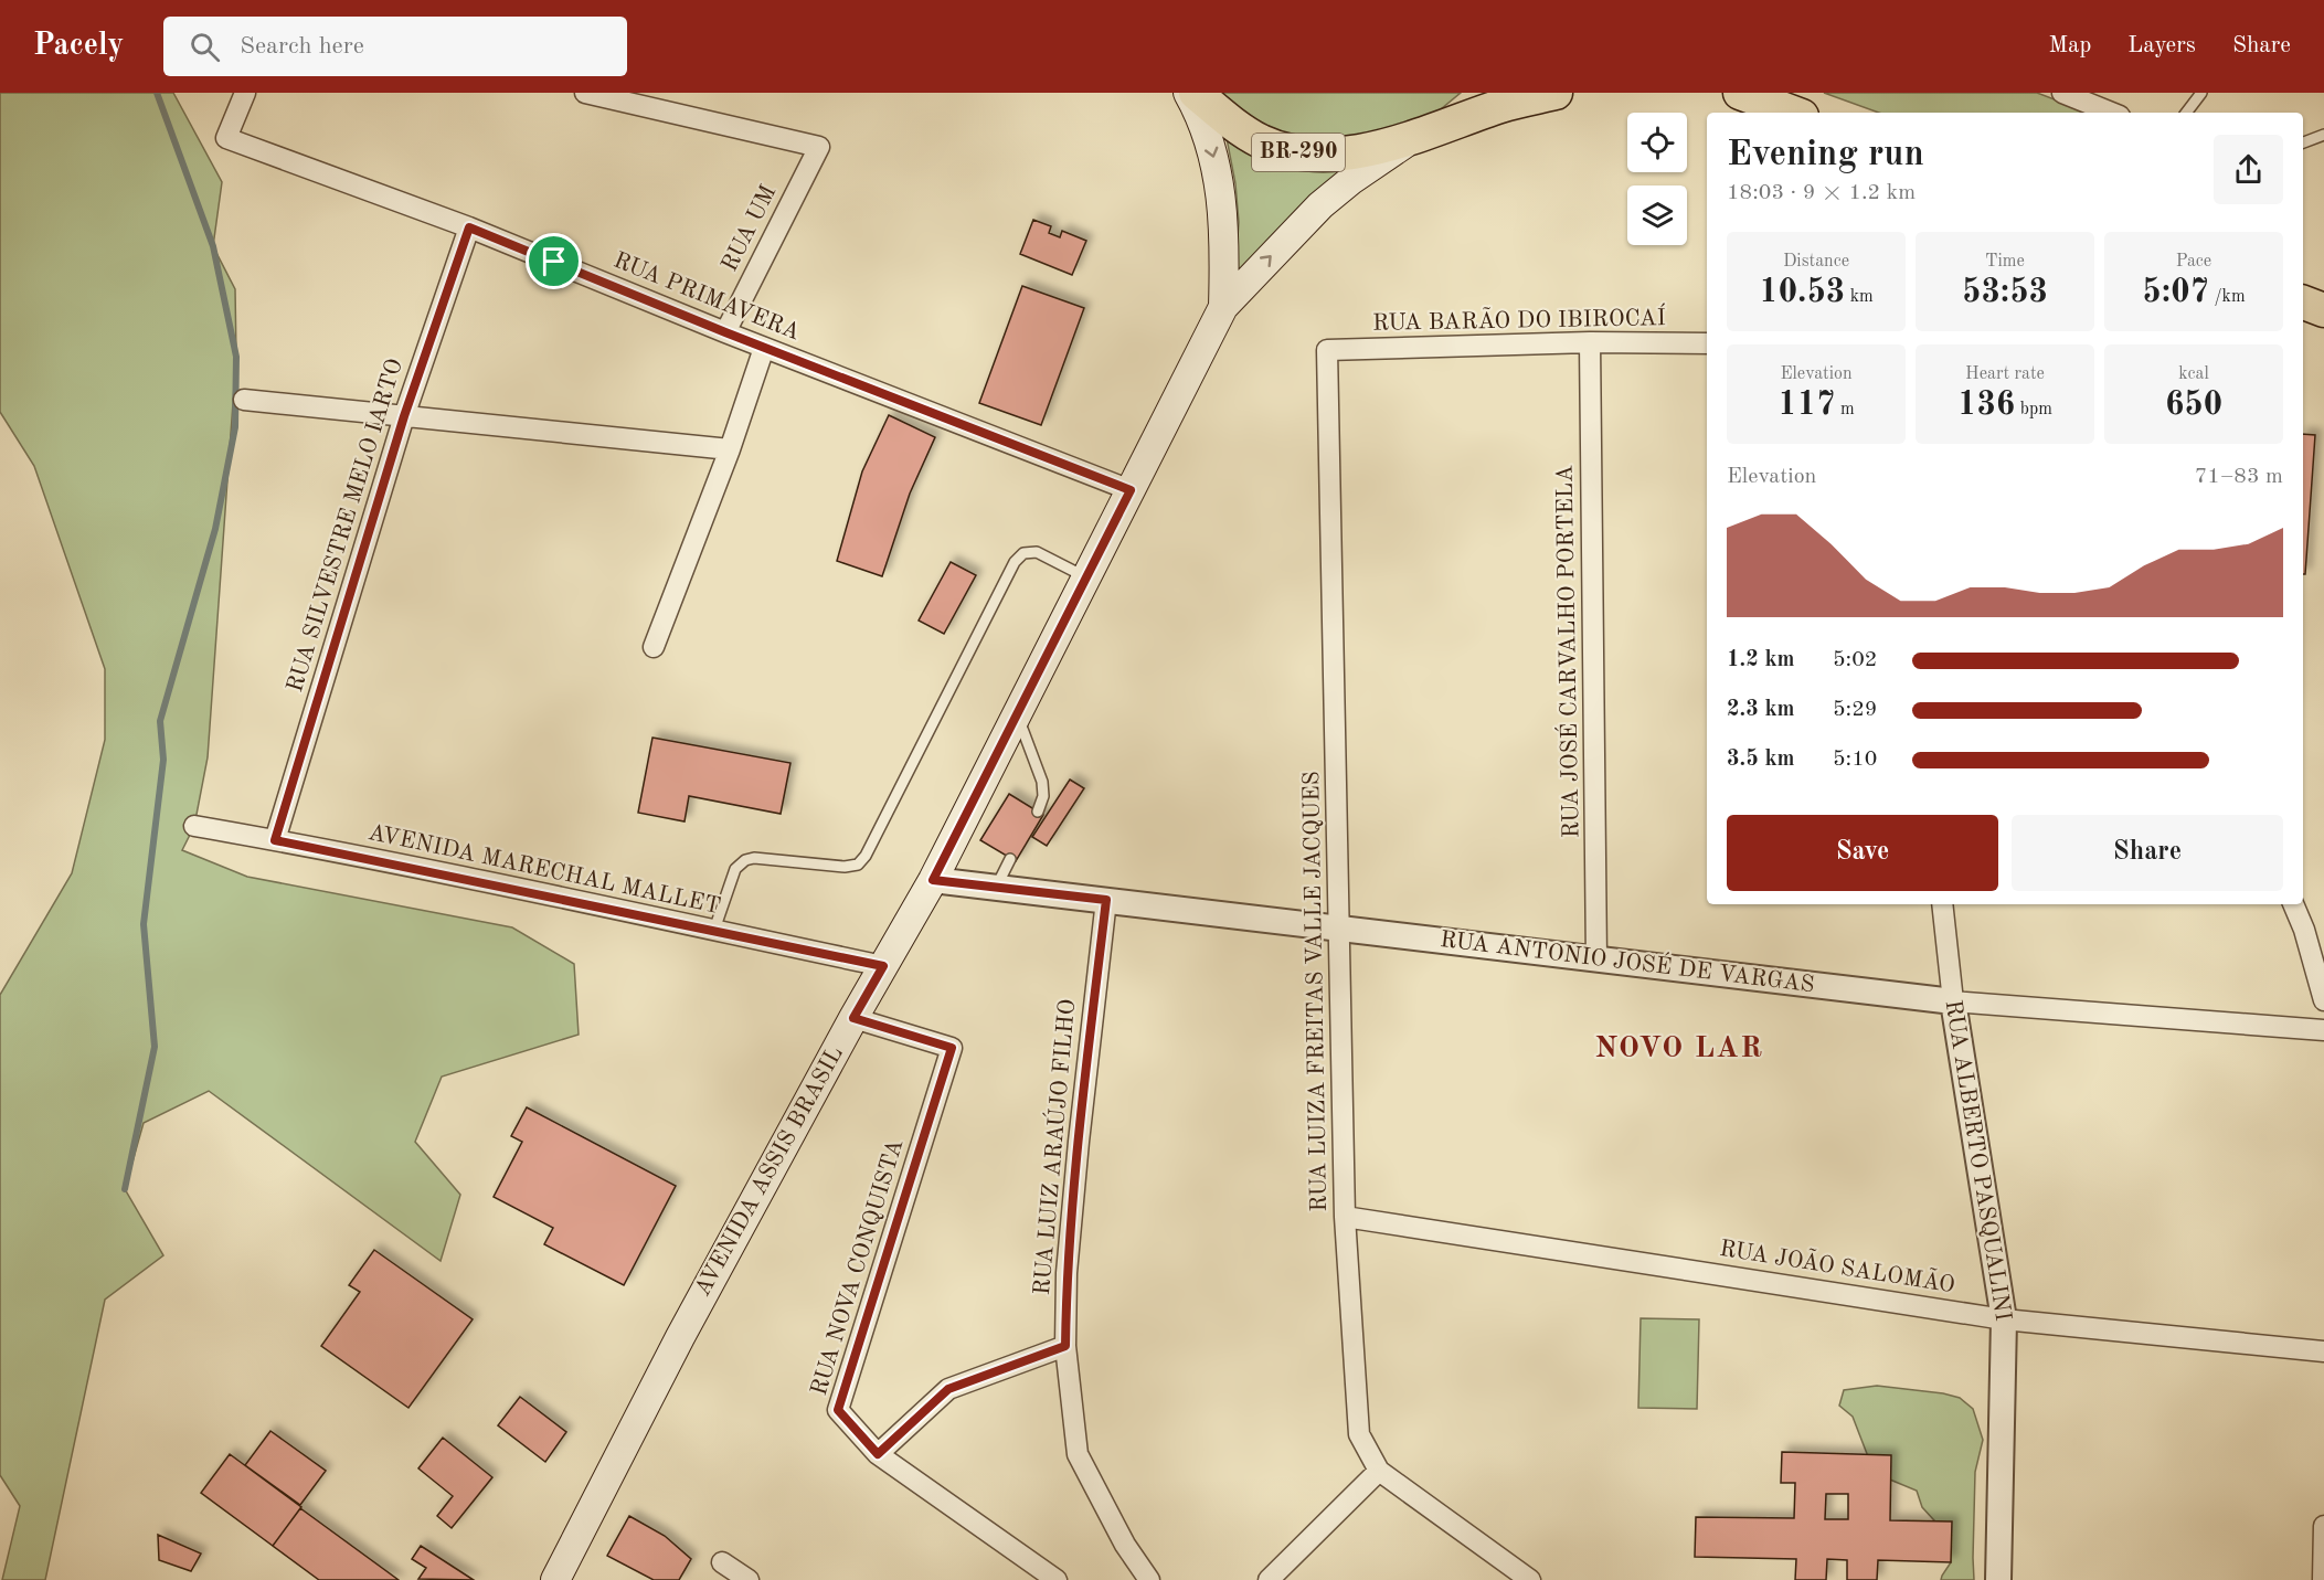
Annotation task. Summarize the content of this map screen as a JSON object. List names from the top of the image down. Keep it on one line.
{"streets":{"highway":["BR-290"],"main road":["AVENIDA ASSIS BRASIL"],"street":["RUA UM","RUA PRIMAVERA","RUA BARÃO DO IBIROCAÍ","RUA SILVESTRE MELO IARTO","RUA JOSÉ CARVALHO PORTELA","AVENIDA MARECHAL MALLET","RUA ANTONIO JOSÉ DE VARGAS","RUA LUIZA FREITAS VALLE JACQUES","RUA LUIZ ARAÚJO FILHO","RUA ALBERTO PASQUALINI","RUA NOVA CONQUISTA","RUA JOÃO SALOMÃO"]},"crossings":[["BR-290","AVENIDA ASSIS BRASIL"],["RUA UM","RUA PRIMAVERA"],["RUA PRIMAVERA","RUA SILVESTRE MELO IARTO"],["RUA PRIMAVERA","AVENIDA ASSIS BRASIL"],["RUA BARÃO DO IBIROCAÍ","RUA JOSÉ CARVALHO PORTELA"],["RUA BARÃO DO IBIROCAÍ","RUA LUIZA FREITAS VALLE JACQUES"],["RUA SILVESTRE MELO IARTO","AVENIDA MARECHAL MALLET"],["RUA JOSÉ CARVALHO PORTELA","RUA ANTONIO JOSÉ DE VARGAS"],["AVENIDA MARECHAL MALLET","AVENIDA ASSIS BRASIL"],["RUA ANTONIO JOSÉ DE VARGAS","RUA LUIZA FREITAS VALLE JACQUES"],["RUA ANTONIO JOSÉ DE VARGAS","RUA LUIZ ARAÚJO FILHO"],["RUA ANTONIO JOSÉ DE VARGAS","RUA ALBERTO PASQUALINI"],["RUA ANTONIO JOSÉ DE VARGAS","AVENIDA ASSIS BRASIL"],["RUA LUIZA FREITAS VALLE JACQUES","RUA JOÃO SALOMÃO"],["RUA ALBERTO PASQUALINI","RUA JOÃO SALOMÃO"],["AVENIDA ASSIS BRASIL","RUA NOVA CONQUISTA"]],"districts":["NOVO LAR"],"page":{"header":"Pacely","search":"Search here","nav":["Map","Layers","Share"],"heading":["Evening run","18:03 · 9 × 1.2 km"],"stats":[["Distance","10.53 km"],["Time","53:53"],["Pace","5:07 /km"],["Elevation","117 m"],["Heart rate","136 bpm"],["kcal","650"]],"chart":["Elevation","71–83 m"],"list":[{"name":"1.2 km","note":"5:02"},{"name":"2.3 km","note":"5:29"},{"name":"3.5 km","note":"5:10"}],"buttons":["Save","Share"]}}
